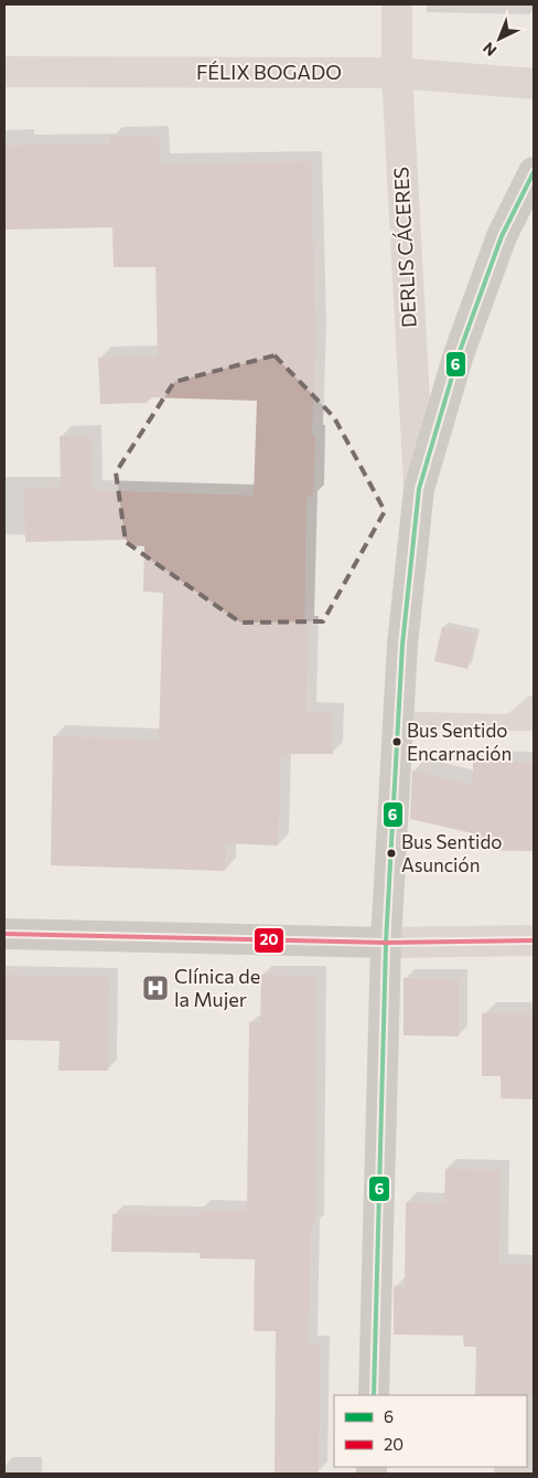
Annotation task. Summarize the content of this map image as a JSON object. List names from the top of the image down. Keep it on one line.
{"streets":{"street":["FÉLIX BOGADO","DERLIS CÁCERES"]},"crossings":[["FÉLIX BOGADO","DERLIS CÁCERES"]],"places":{"other":["Bus Sentido Encarnación","Bus Sentido Asunción"],"hospital":["Clínica de la Mujer"]},"lines":["transit line 6","transit line 20"],"legend":["6","20"],"north":"bottom left"}
